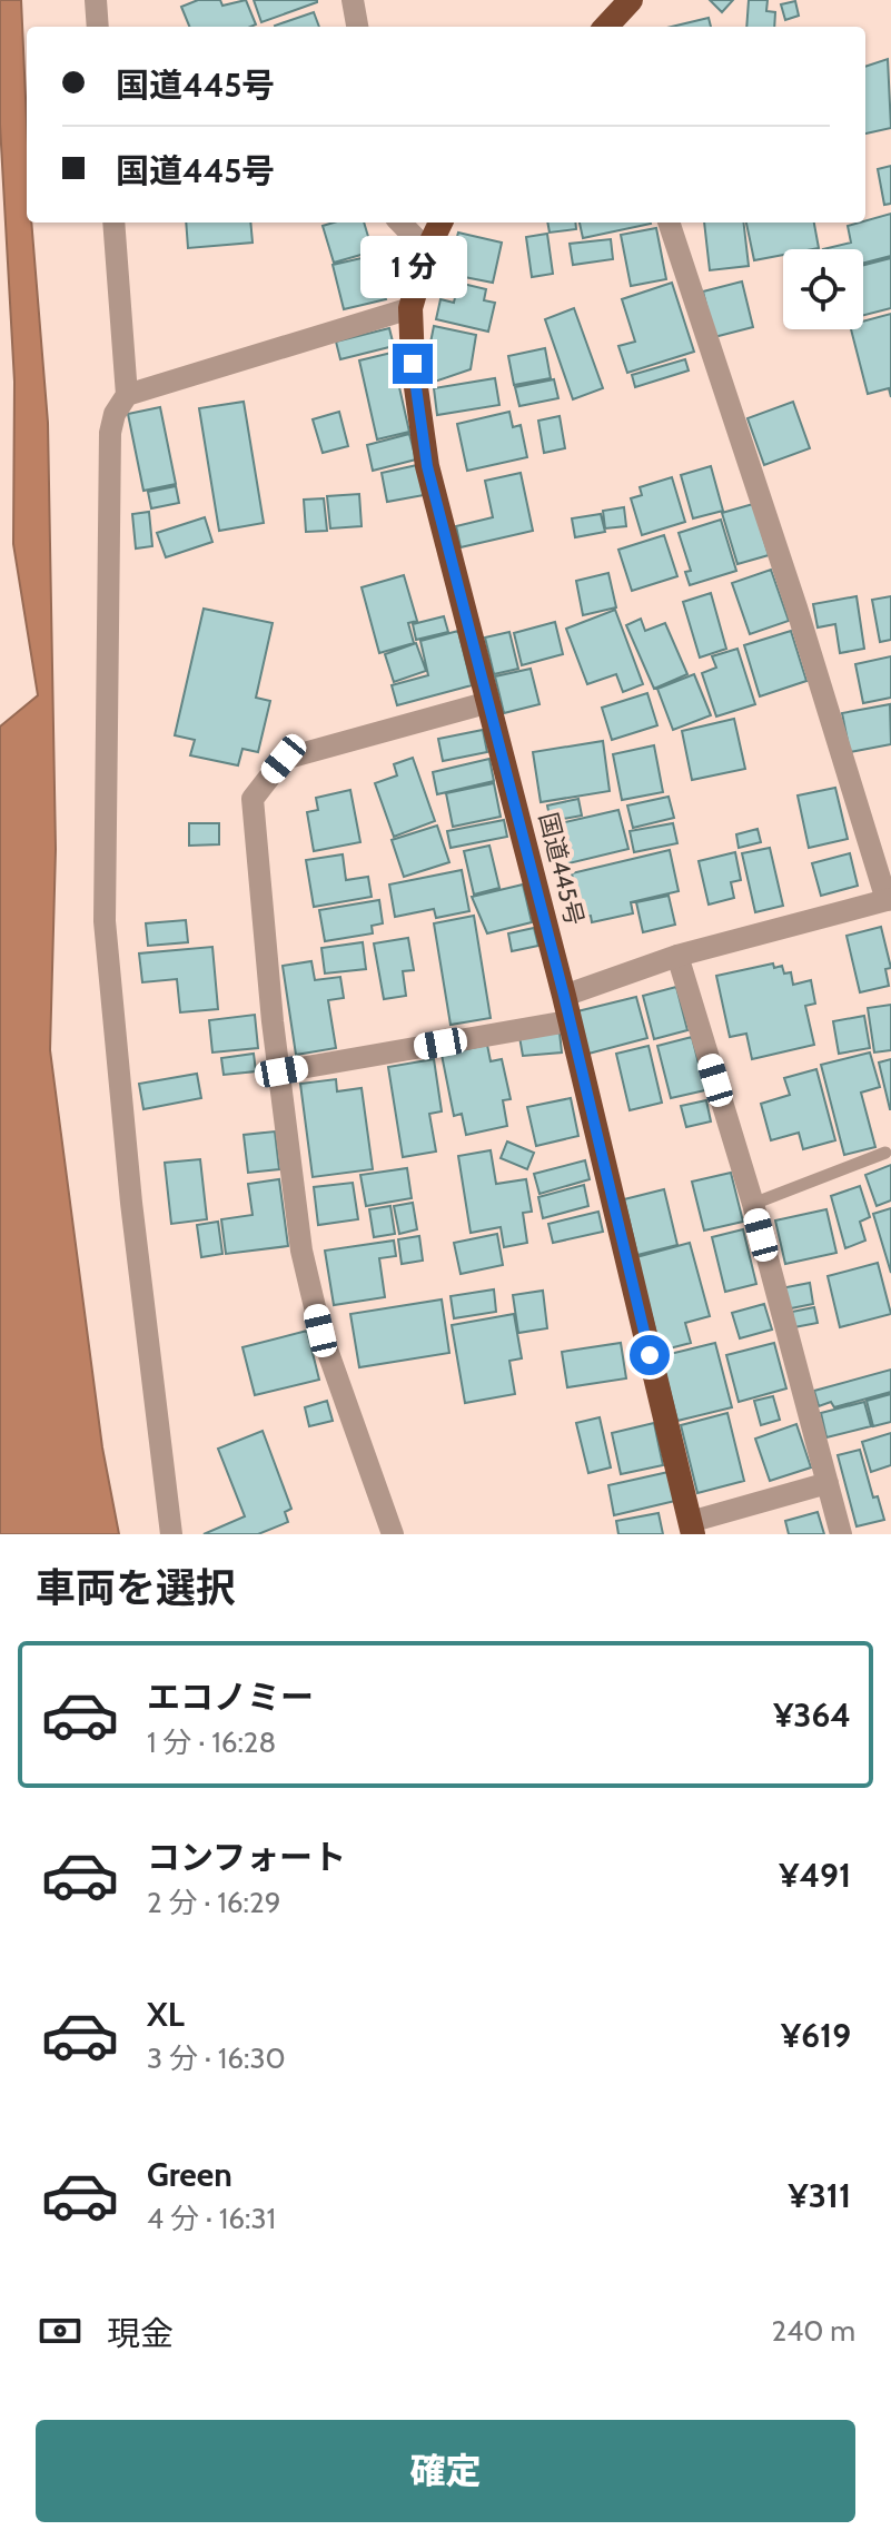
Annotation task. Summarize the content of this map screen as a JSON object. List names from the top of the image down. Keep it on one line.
{"streets":{"highway":["国道445号"]},"page":{"banner":["国道445号","国道445号"],"bubble":"1 分","heading":"車両を選択","list":[{"name":"エコノミー","note":"1 分 · 16:28","value":"¥364"},{"name":"コンフォート","note":"2 分 · 16:29","value":"¥491"},{"name":"XL","note":"3 分 · 16:30","value":"¥619"},{"name":"Green","note":"4 分 · 16:31","value":"¥311"}],"pay":["現金","240 m"],"buttons":"確定"}}
